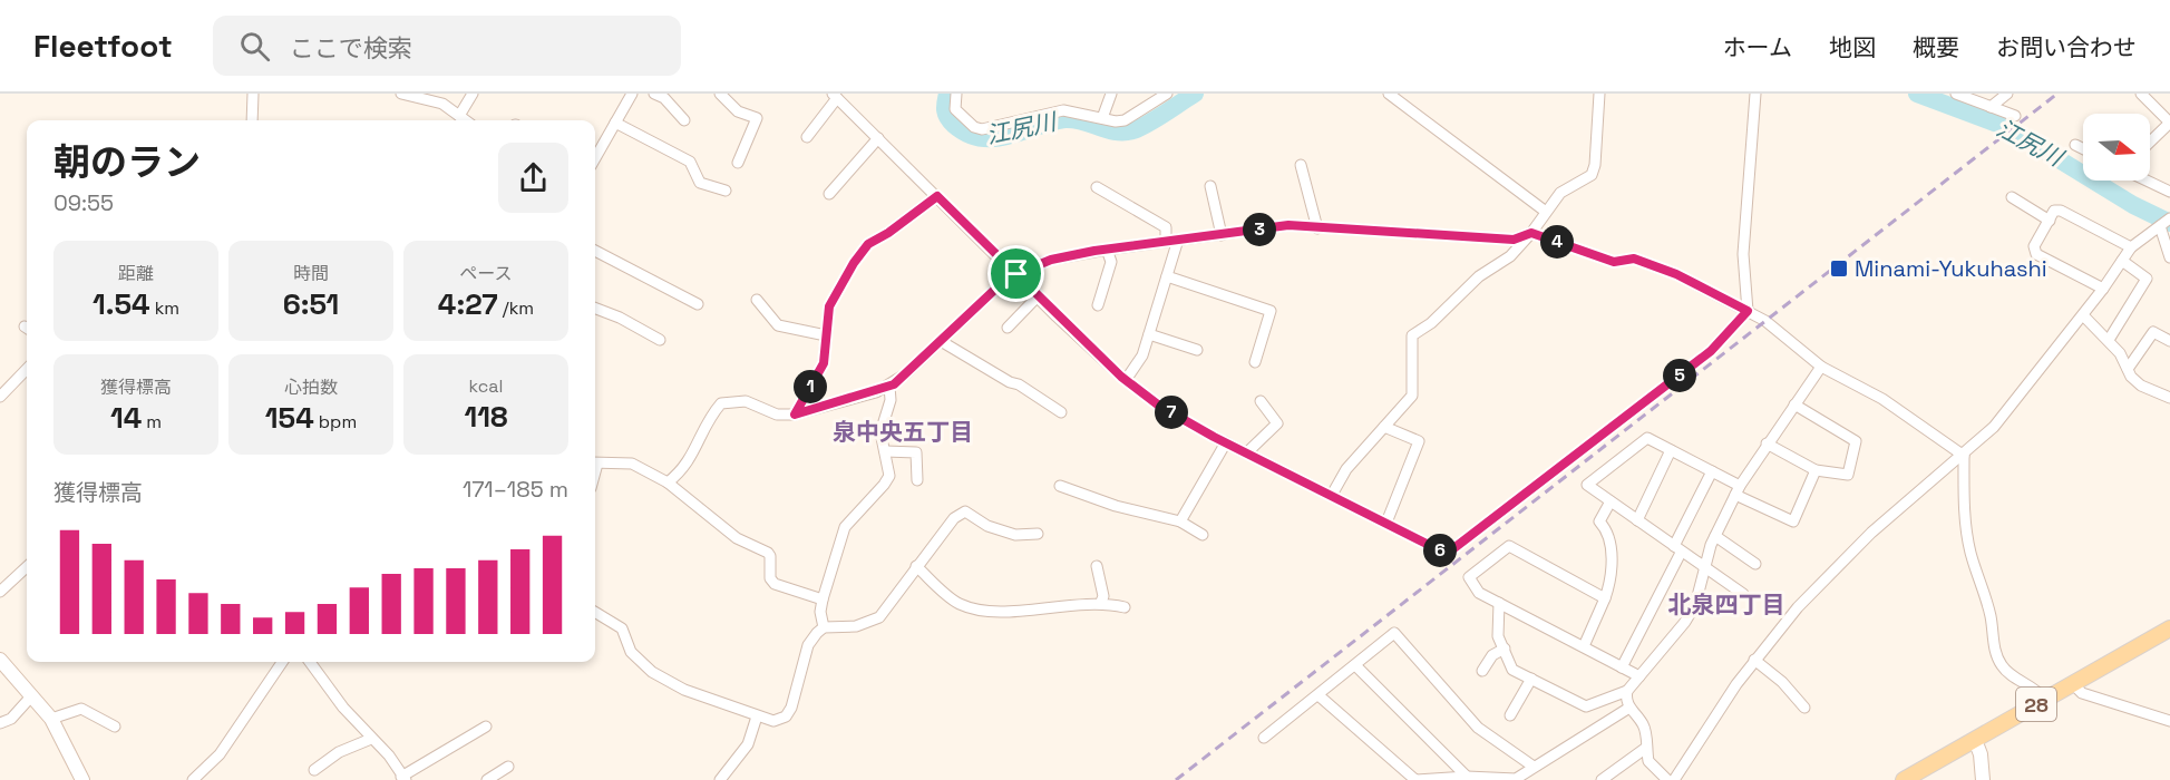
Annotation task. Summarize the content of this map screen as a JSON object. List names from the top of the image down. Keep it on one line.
{"streets":{"main road":["28"]},"districts":["泉中央五丁目","北泉四丁目"],"water":["江尻川"],"places":{"transit":["Minami-Yukuhashi"]},"north":"right","page":{"header":"Fleetfoot","search":"ここで検索","nav":["ホーム","地図","概要","お問い合わせ"],"heading":["朝のラン","09:55"],"pins":["3","4","5","1","7","6"],"stats":[["距離","1.54 km"],["時間","6:51"],["ペース","4:27 /km"],["獲得標高","14 m"],["心拍数","154 bpm"],["kcal","118"]],"chart":["獲得標高","171–185 m"]}}
